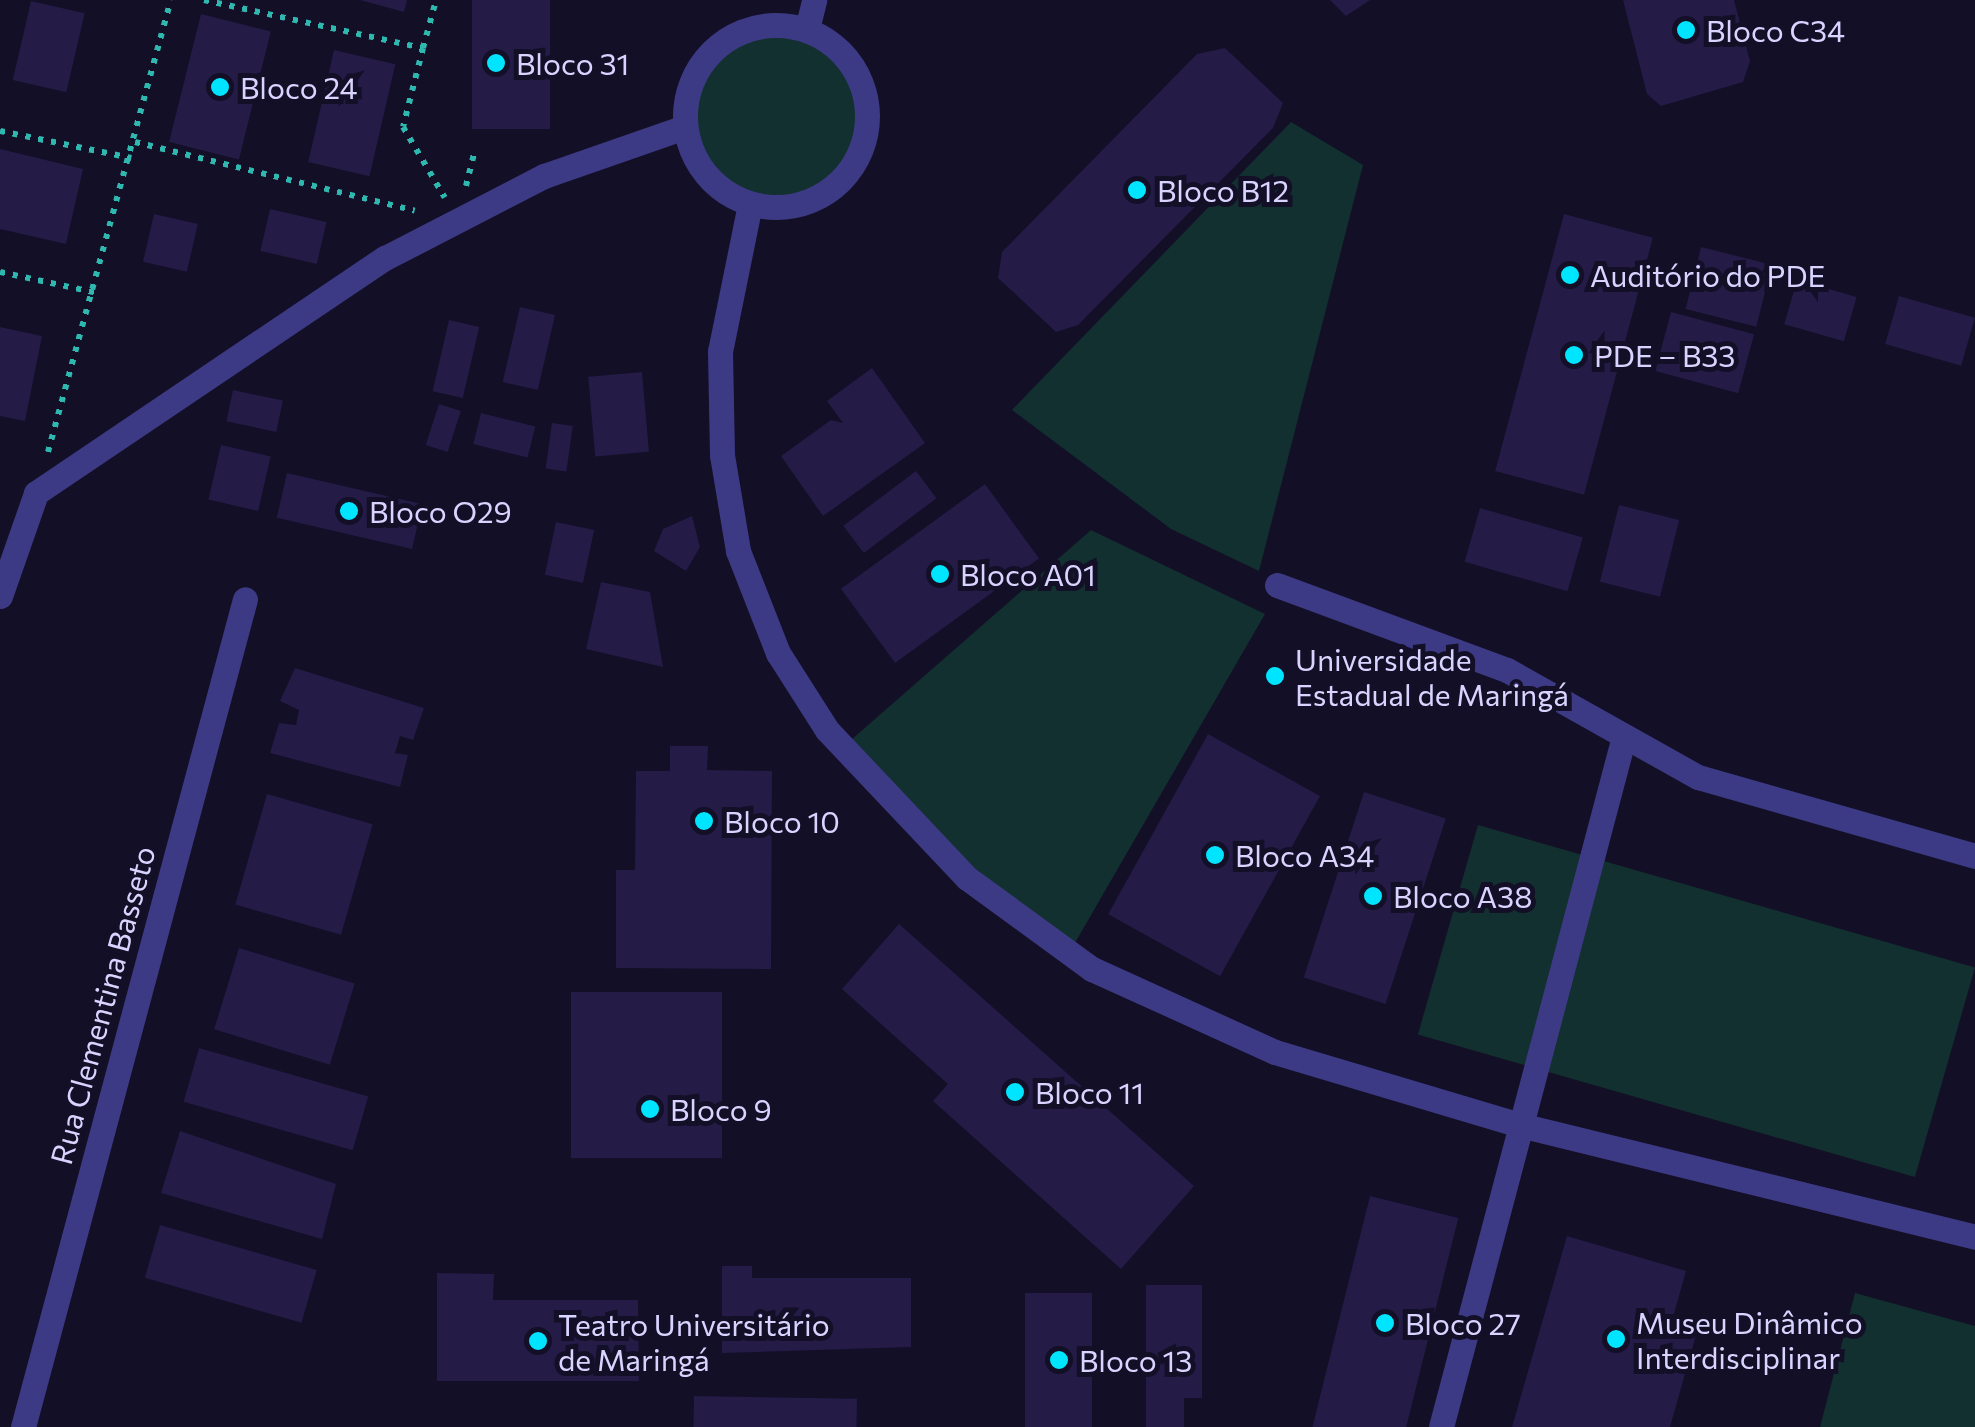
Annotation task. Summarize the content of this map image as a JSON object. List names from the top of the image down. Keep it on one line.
{"streets":{"street":["Rua Clementina Basseto"]},"places":["Bloco C34","Bloco 31","Bloco 24","Bloco B12","Auditório do PDE","PDE – B33","Bloco O29","Bloco A01","Universidade Estadual de Maringá","Bloco 10","Bloco A34","Bloco A38","Bloco 11","Bloco 9","Bloco 27","Museu Dinâmico Interdisciplinar","Teatro Universitário de Maringá","Bloco 13"]}
